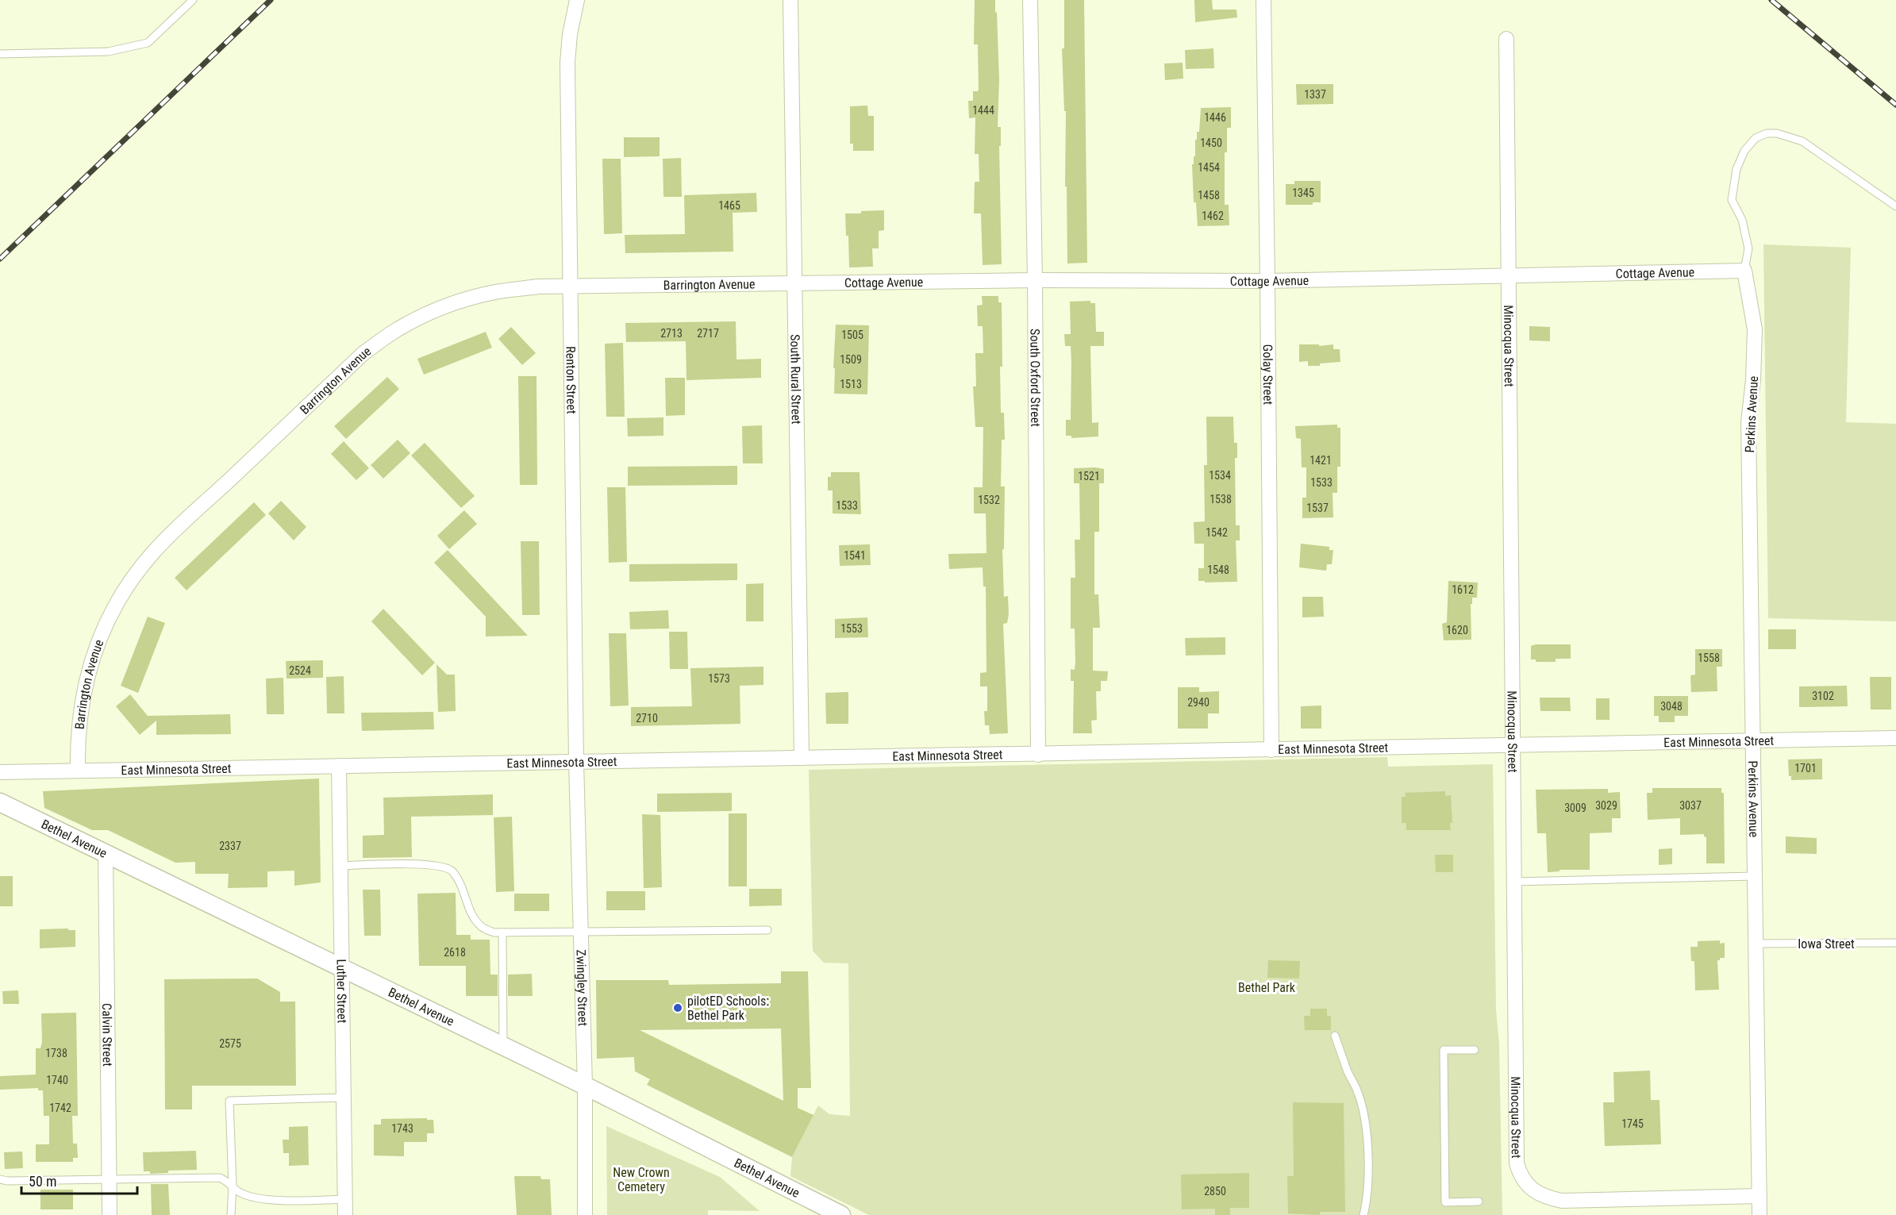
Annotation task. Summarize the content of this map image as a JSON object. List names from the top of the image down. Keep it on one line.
{"streets":{"street":["Cottage Avenue","Barrington Avenue","Minocqua Street","Golay Street","South Oxford Street","South Rural Street","Renton Street","Perkins Avenue","East Minnesota Street","Bethel Avenue","Zwingley Street","Luther Street","Calvin Street"],"lane":["Iowa Street"]},"crossings":[["Cottage Avenue","Barrington Avenue"],["Cottage Avenue","Minocqua Street"],["Cottage Avenue","Golay Street"],["Cottage Avenue","South Oxford Street"],["Cottage Avenue","South Rural Street"],["Cottage Avenue","Perkins Avenue"],["Barrington Avenue","South Rural Street"],["Barrington Avenue","Renton Street"],["Barrington Avenue","East Minnesota Street"],["Minocqua Street","Perkins Avenue"],["Minocqua Street","East Minnesota Street"],["Golay Street","East Minnesota Street"],["South Oxford Street","East Minnesota Street"],["South Rural Street","East Minnesota Street"],["Renton Street","East Minnesota Street"],["Renton Street","Zwingley Street"],["Perkins Avenue","East Minnesota Street"],["Perkins Avenue","Iowa Street"],["East Minnesota Street","Zwingley Street"],["East Minnesota Street","Luther Street"],["Bethel Avenue","Zwingley Street"],["Bethel Avenue","Luther Street"],["Bethel Avenue","Calvin Street"]],"parks":["Bethel Park","New Crown Cemetery"],"places":["pilotED Schools: Bethel Park"],"house_numbers":["1337","1444","1446","1450","1454","1345","1458","1465","1462","2713","2717","1505","1509","1513","1421","1534","1521","1533","1538","1532","1533","1537","1542","1541","1548","1612","1553","1620","1558","2524","1573","3102","2940","3048","2710","1701","3029","3037","3009","2337","2618","2575","1738","1740","1742","1745","1743","2850"],"scale_bar":"50 m"}
